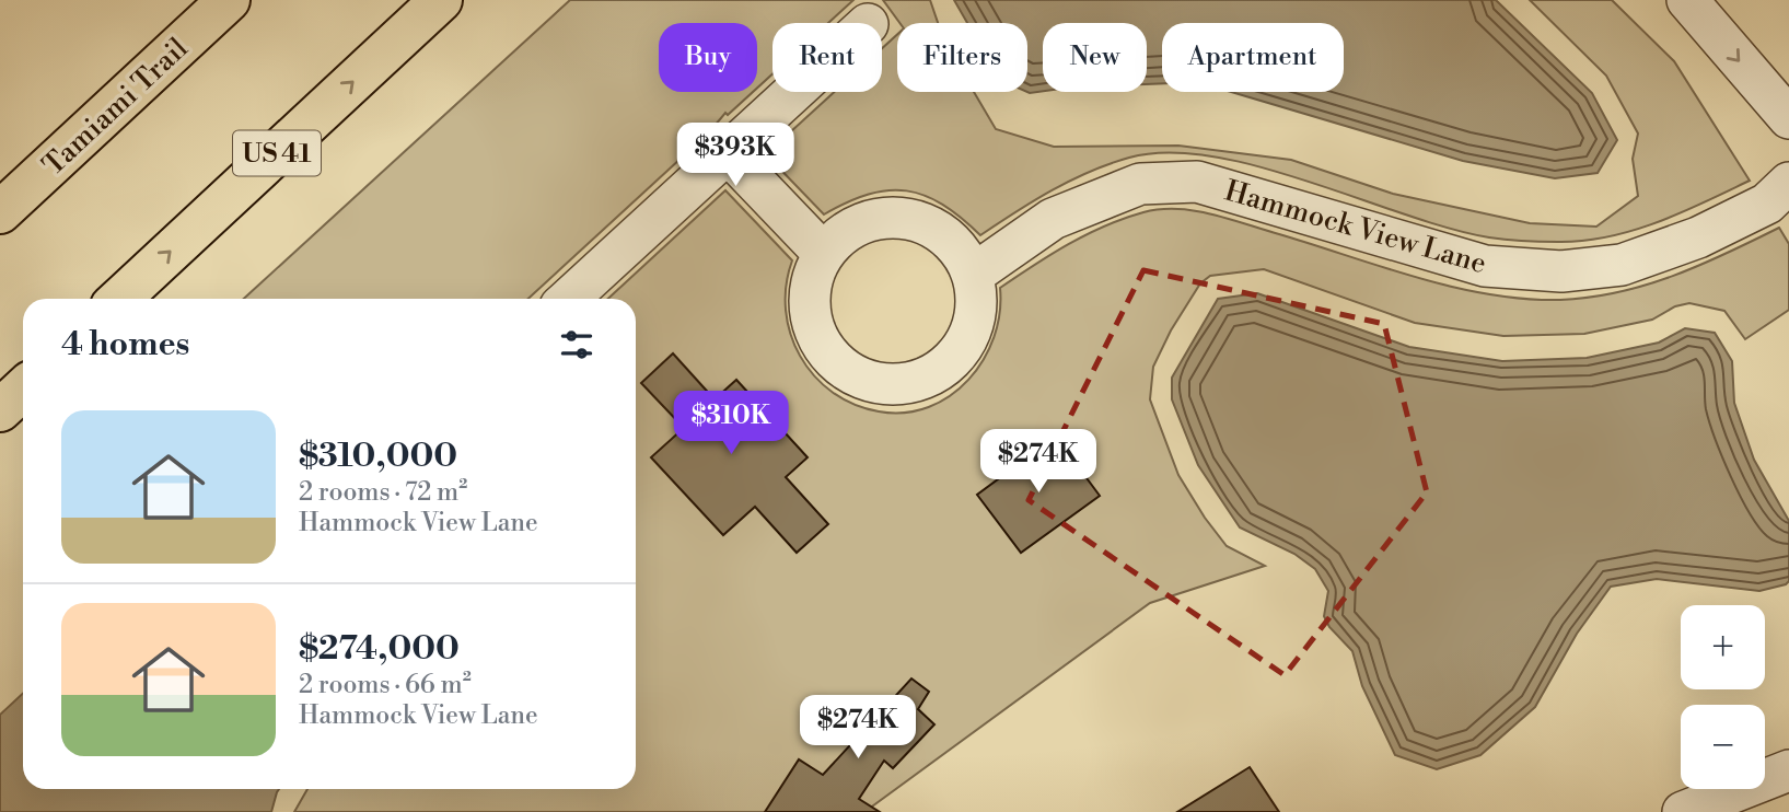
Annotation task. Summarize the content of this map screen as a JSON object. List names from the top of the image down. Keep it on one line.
{"streets":{"main road":["Tamiami Trail","US 41"],"street":["Hammock View Lane"]},"page":{"chip":["Buy","Rent","Filters","New","Apartment"],"price":["$393K","$310K","$274K","$274K"],"heading":"4 homes","list":[{"name":"$310,000","note":"2 rooms · 72 m² · Hammock View Lane"},{"name":"$274,000","note":"2 rooms · 66 m² · Hammock View Lane"}],"map_buttons":["+","−"]}}
